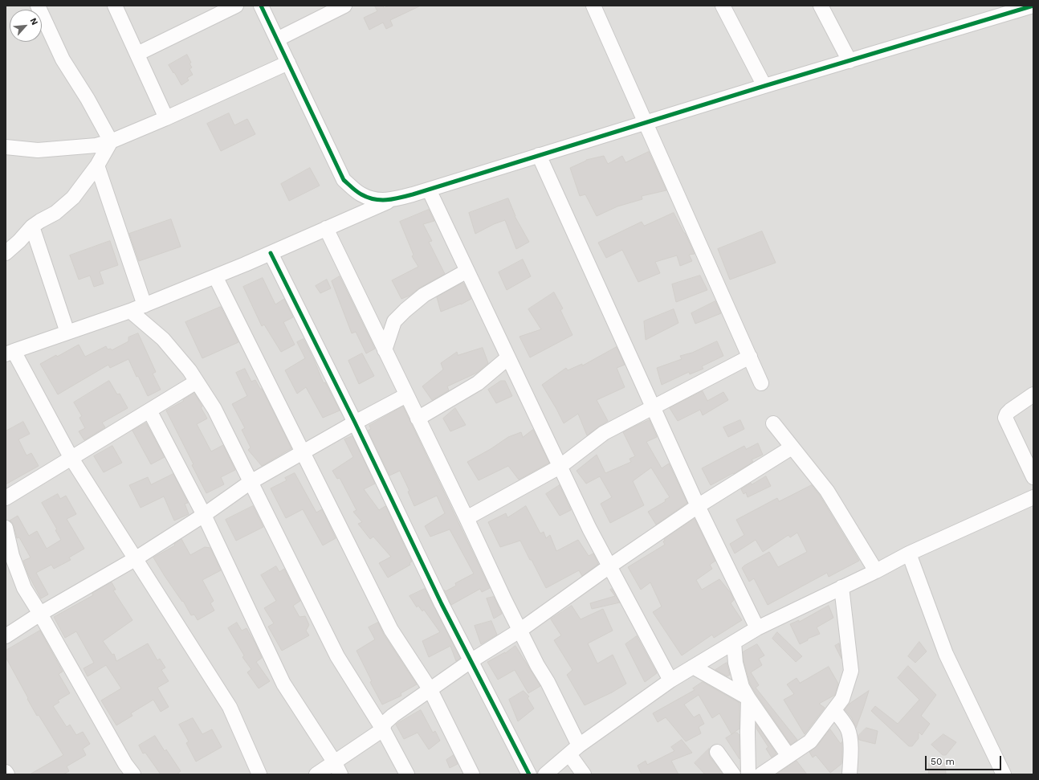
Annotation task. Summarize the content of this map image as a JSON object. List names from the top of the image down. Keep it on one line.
{"scale_bar":"50 m","north":"top right"}
